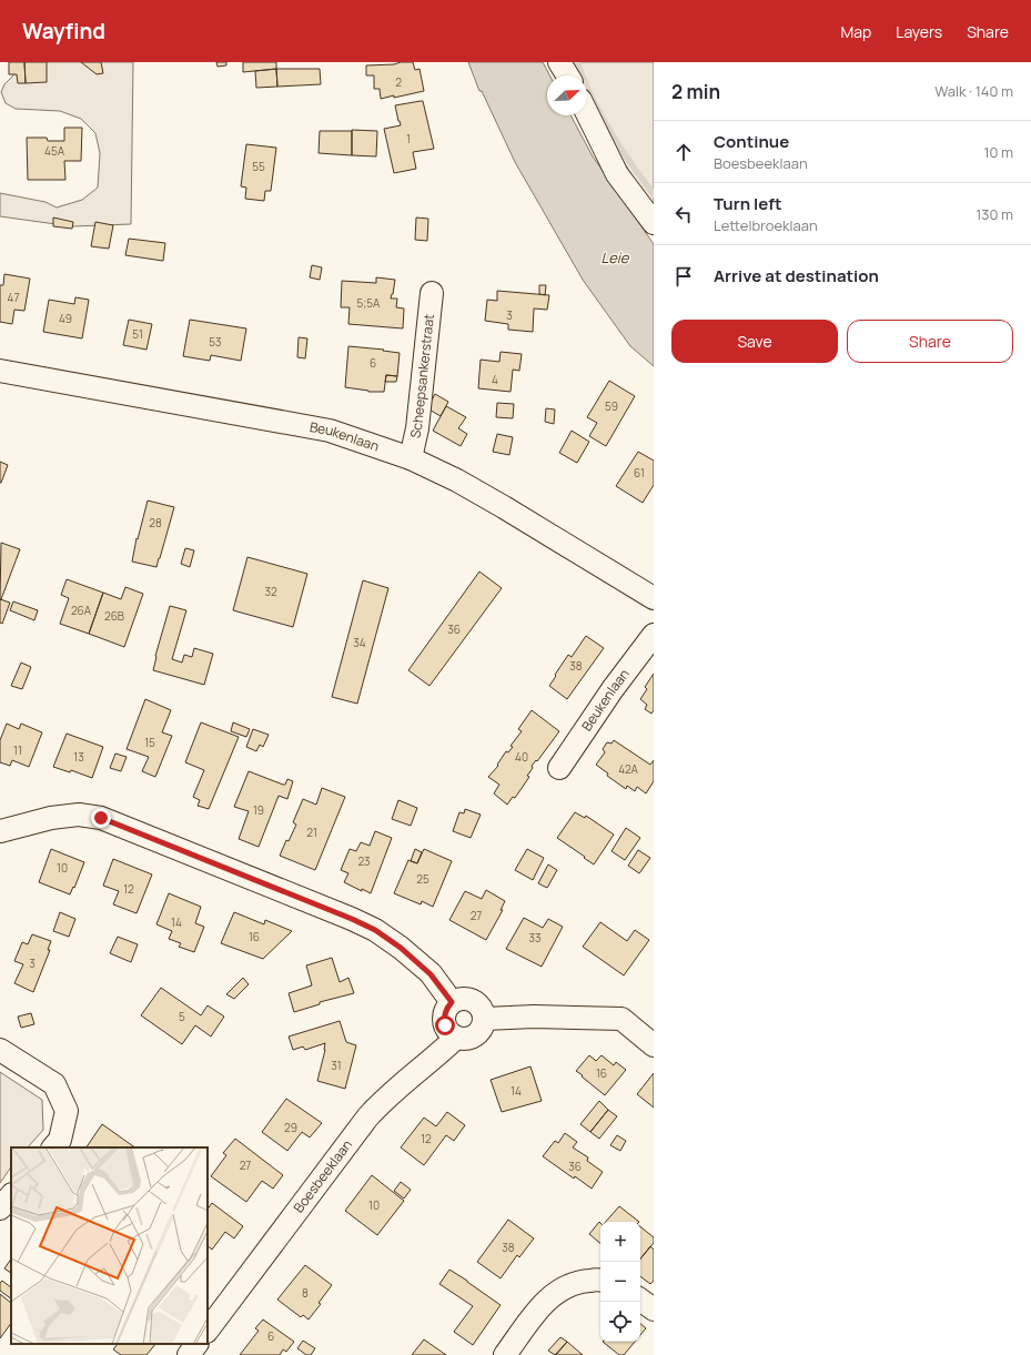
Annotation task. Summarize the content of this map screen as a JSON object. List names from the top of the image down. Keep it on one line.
{"streets":{"street":["Scheepsankerstraat","Beukenlaan","Boesbeeklaan"]},"crossings":[["Scheepsankerstraat","Beukenlaan"]],"water":["Leie"],"house_numbers":["2","1","45A","55","47","5;5A","3","49","51","53","6","4","59","61","28","32","26A","26B","36","34","38","15","11","13","40","42A","19","21","23","10","25","12","27","14","16","33","3","5","31","16","14","29","12","27","36","10","38","8","6"],"north":"top right","page":{"header":"Wayfind","nav":["Map","Layers","Share"],"heading":["2 min","Walk · 140 m"],"list":[["Continue","Boesbeeklaan","10 m"],["Turn left","Lettelbroeklaan","130 m"],"Arrive at destination"],"buttons":["Save","Share"],"map_buttons":["+","−"]}}
